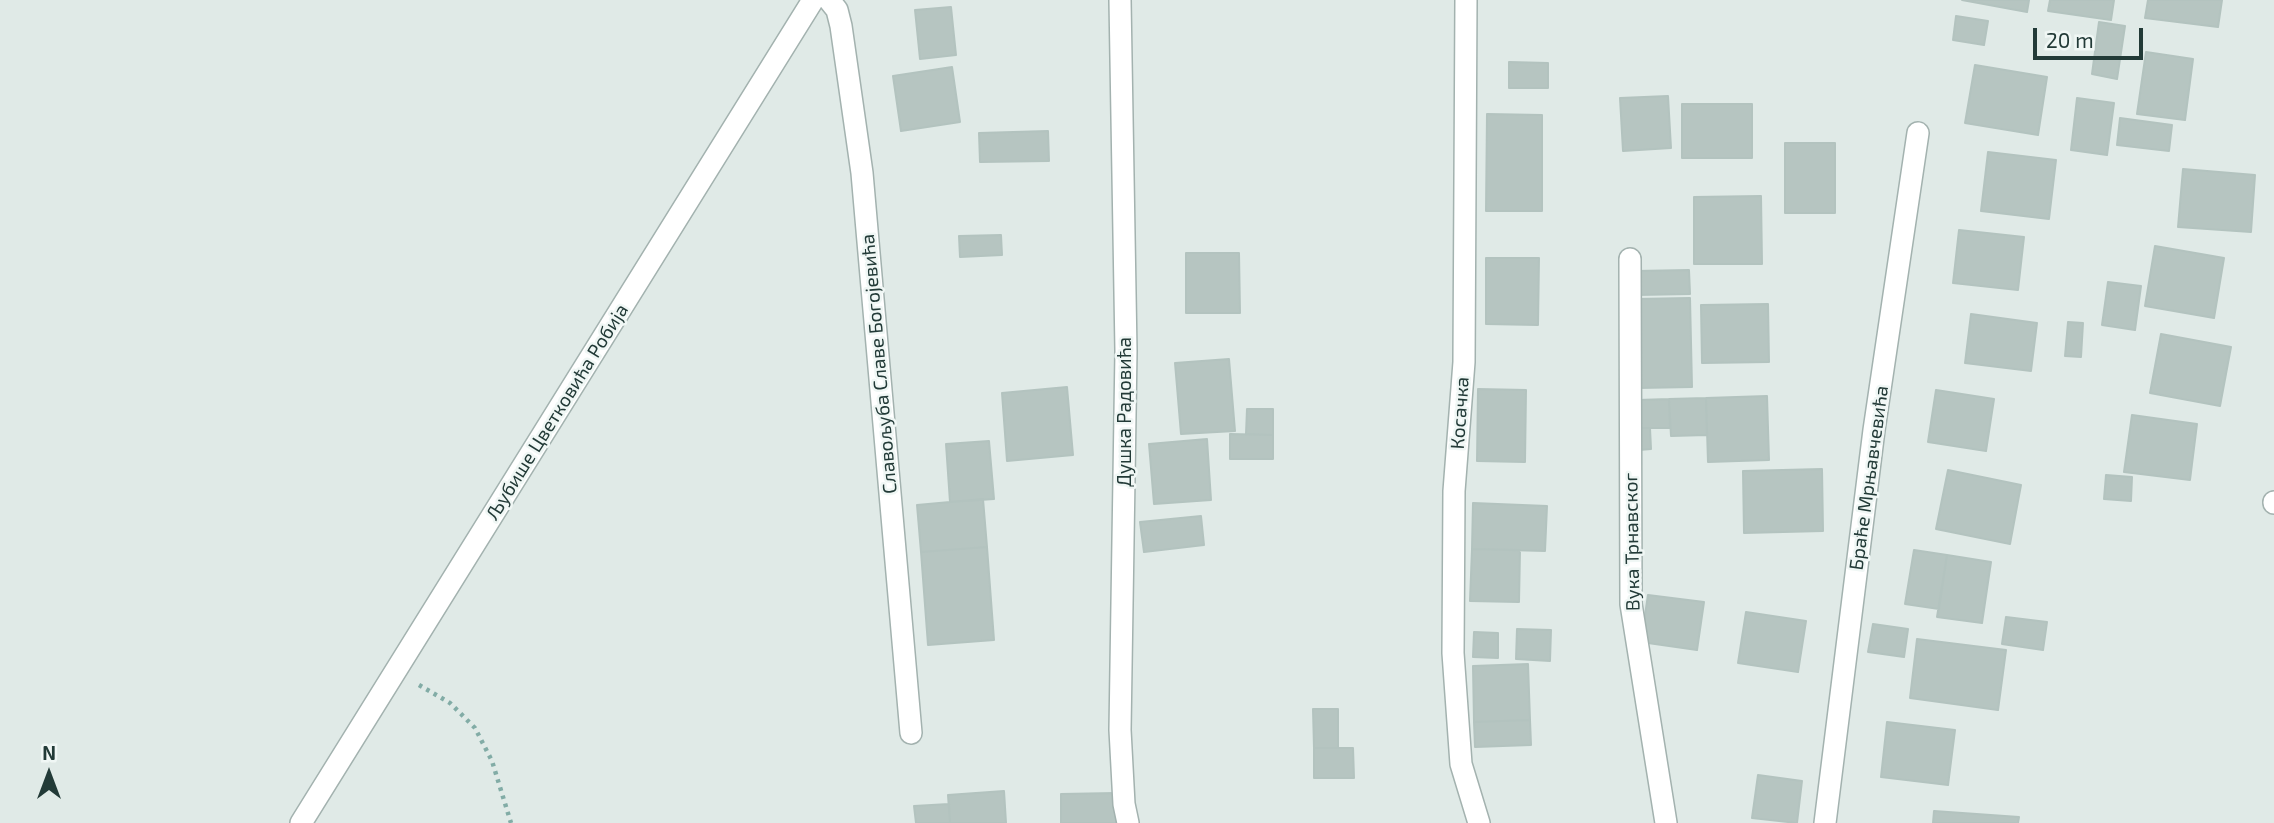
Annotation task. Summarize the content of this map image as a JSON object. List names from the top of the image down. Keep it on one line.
{"streets":{"street":["Славољуба Славе Богојевића","Љубише Цветковића Робија","Душка Радовића","Косачка","Браће Мрњавчевића","Вука Трнавског"]},"scale_bar":"20 m","north":"top"}
